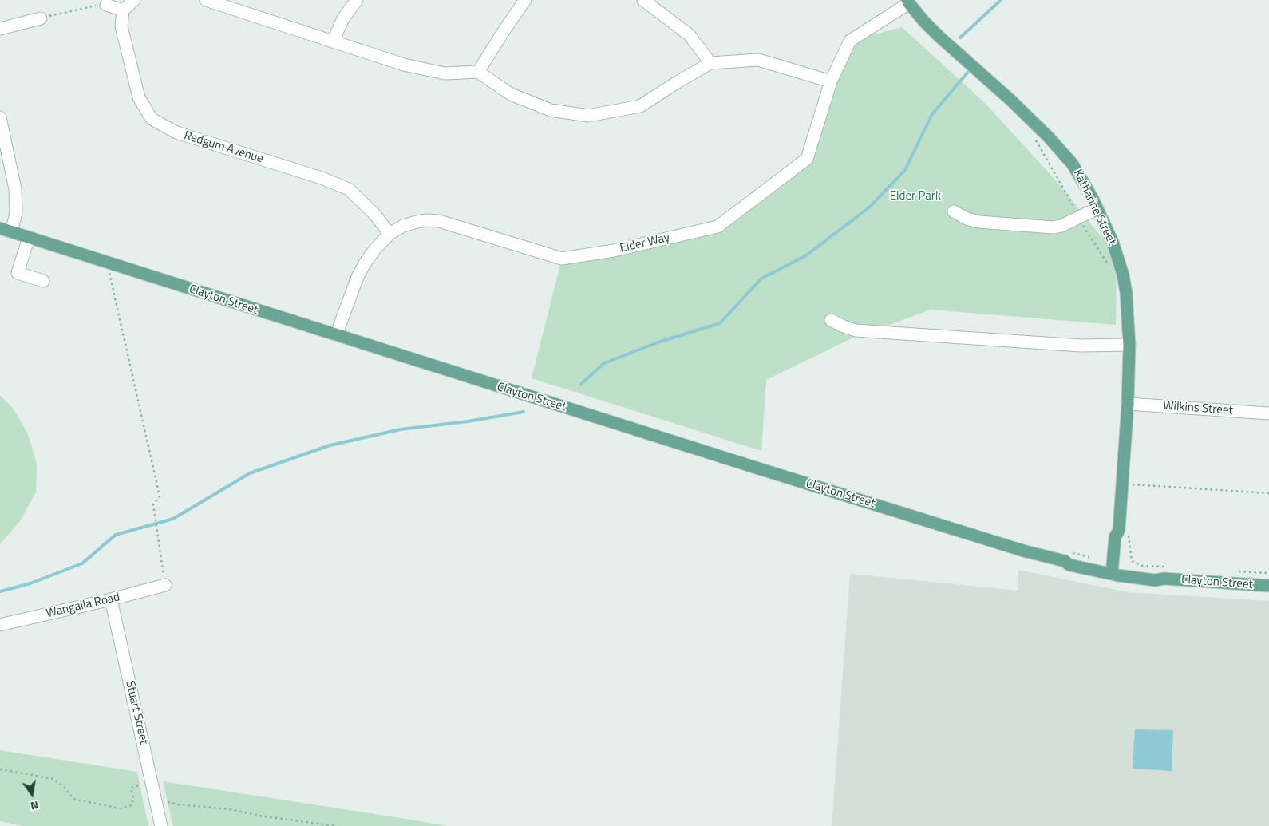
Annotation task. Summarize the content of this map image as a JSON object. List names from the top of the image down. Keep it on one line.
{"streets":{"main road":["Katharine Street","Clayton Street"],"street":["Redgum Avenue","Elder Way","Wilkins Street","Wangalla Road","Stuart Street"]},"crossings":[["Redgum Avenue","Elder Way"],["Katharine Street","Elder Way"],["Katharine Street","Clayton Street"],["Katharine Street","Wilkins Street"],["Elder Way","Clayton Street"],["Wangalla Road","Stuart Street"]],"parks":["Elder Park"],"north":"bottom"}
